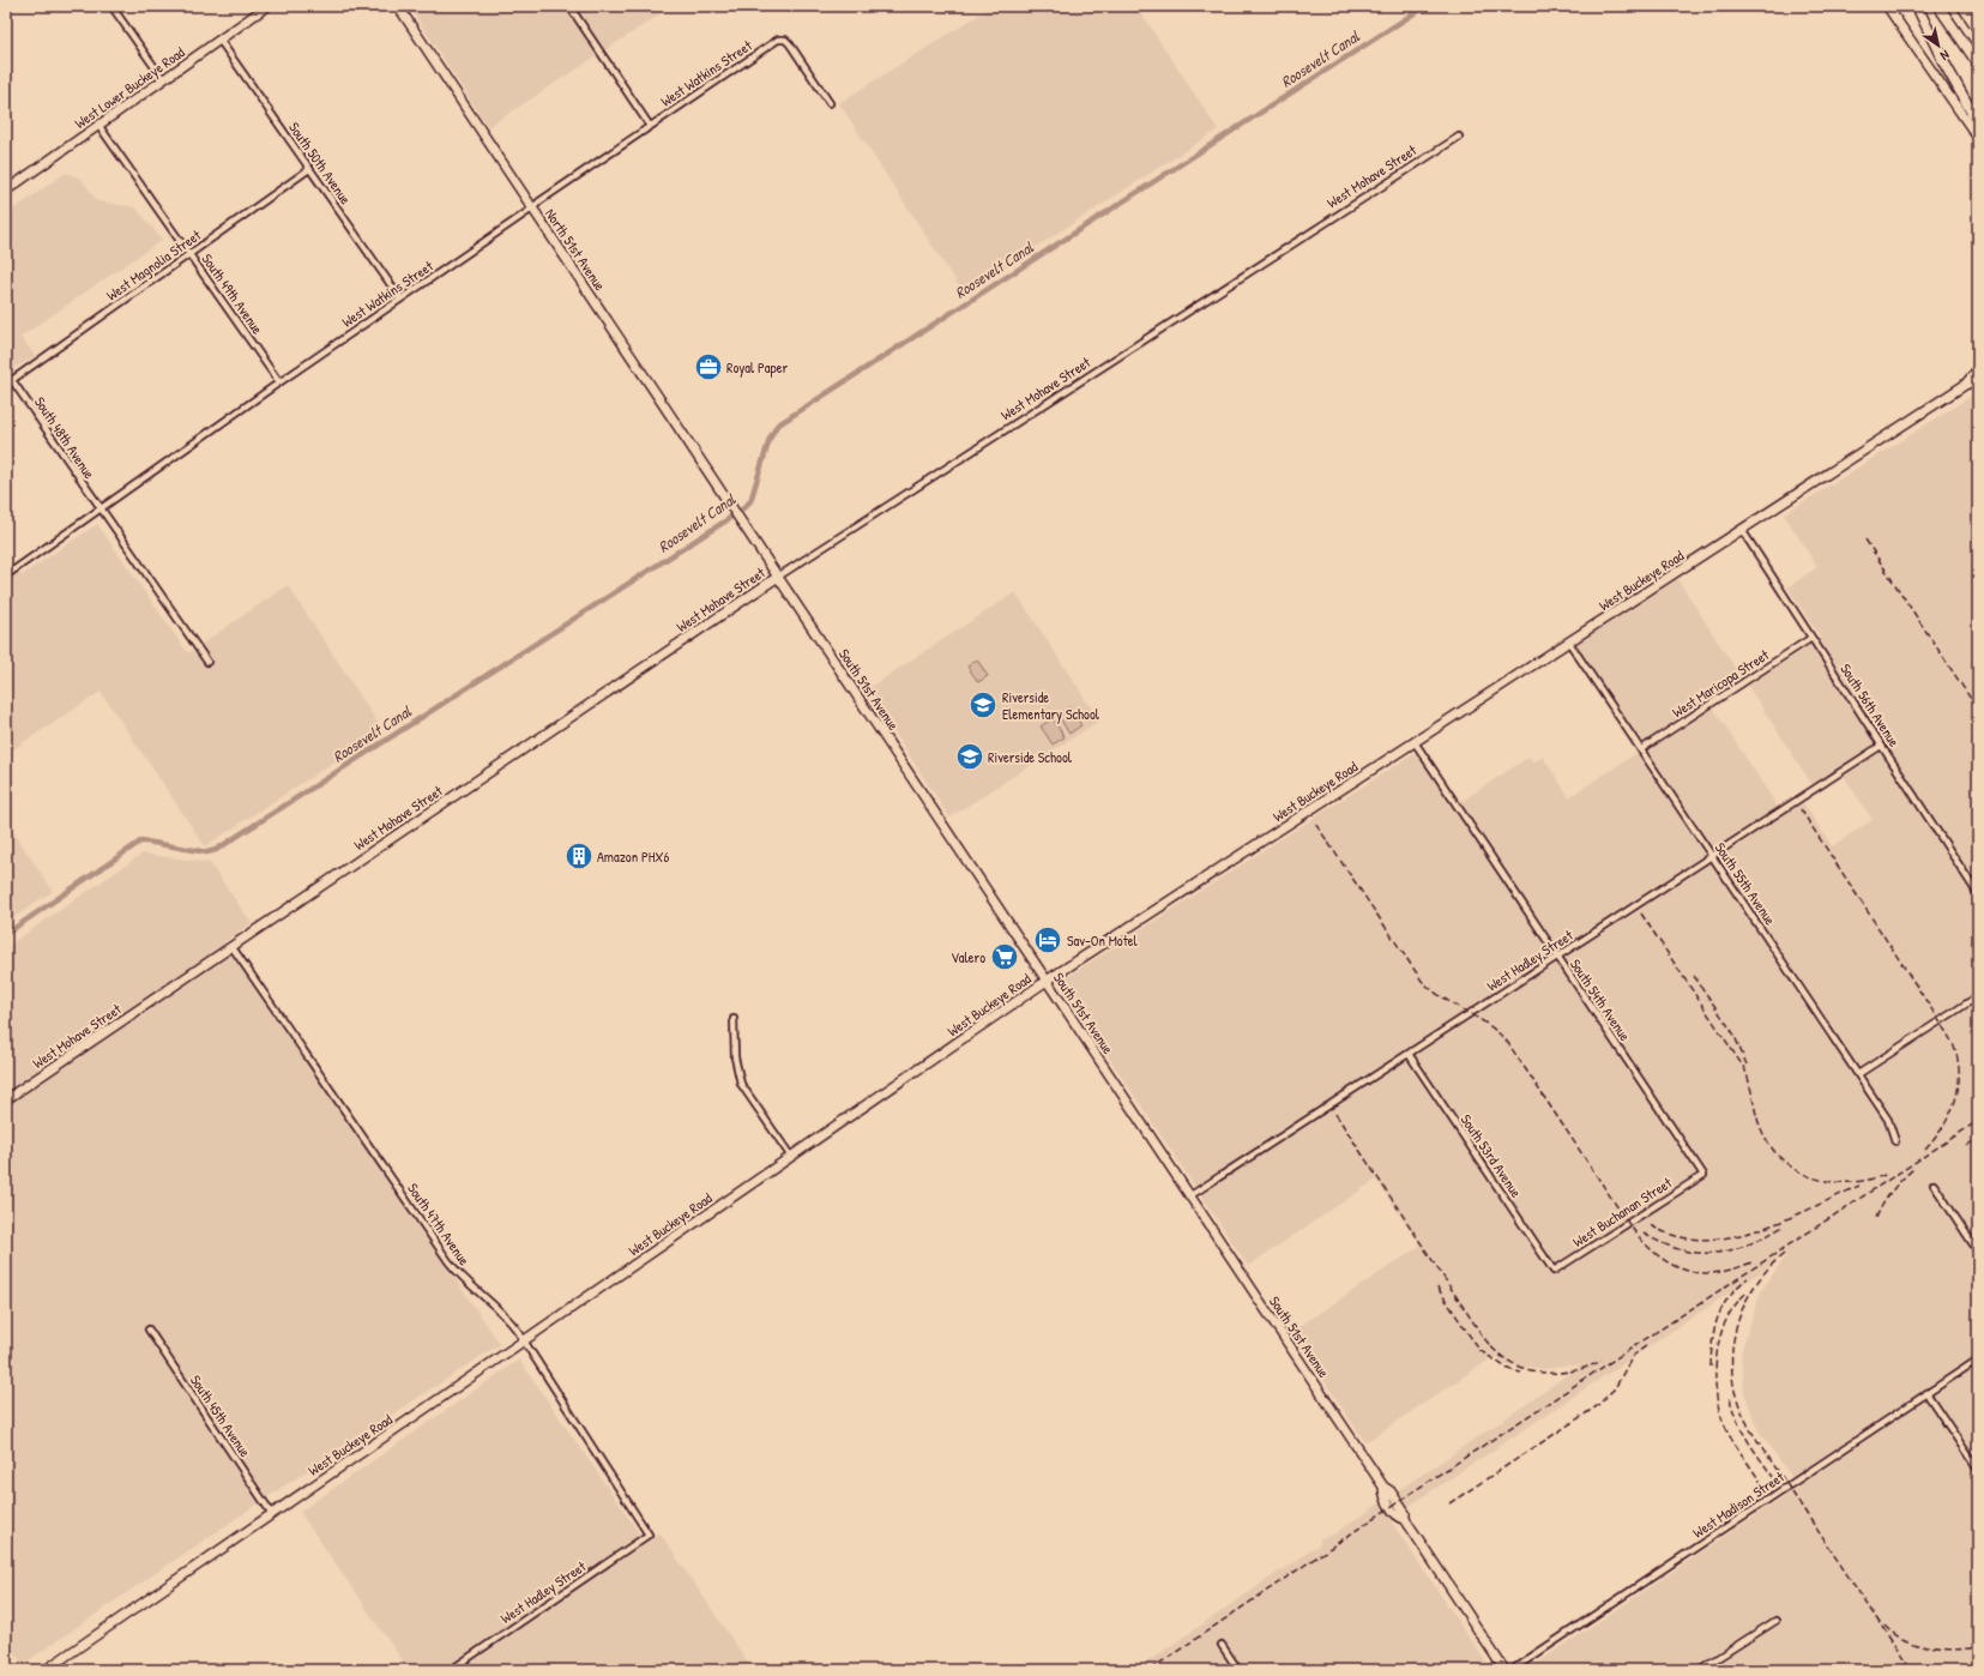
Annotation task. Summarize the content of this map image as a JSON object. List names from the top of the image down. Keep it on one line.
{"streets":{"main road":["West Lower Buckeye Road","West Mohave Street","North 51st Avenue","West Buckeye Road","South 51st Avenue"],"street":["West Watkins Street","South 50th Avenue","West Magnolia Street","South 49th Avenue","South 48th Avenue","West Maricopa Street","South 56th Avenue","South 55th Avenue","West Hadley Street","South 54th Avenue","South 53rd Avenue","West Buchanan Street","South 47th Avenue","South 45th Avenue","West Madison Street"]},"crossings":[["West Watkins Street","South 50th Avenue"],["West Watkins Street","North 51st Avenue"],["West Watkins Street","South 49th Avenue"],["West Watkins Street","South 48th Avenue"],["West Lower Buckeye Road","South 50th Avenue"],["West Lower Buckeye Road","South 49th Avenue"],["South 50th Avenue","West Magnolia Street"],["West Mohave Street","South 51st Avenue"],["West Mohave Street","South 47th Avenue"],["North 51st Avenue","South 51st Avenue"],["West Magnolia Street","South 49th Avenue"],["West Magnolia Street","South 48th Avenue"],["West Buckeye Road","South 51st Avenue"],["West Buckeye Road","South 56th Avenue"],["West Buckeye Road","South 55th Avenue"],["West Buckeye Road","South 54th Avenue"],["West Buckeye Road","South 47th Avenue"],["West Buckeye Road","South 45th Avenue"],["West Maricopa Street","South 56th Avenue"],["West Maricopa Street","South 55th Avenue"],["South 51st Avenue","West Hadley Street"],["South 56th Avenue","West Hadley Street"],["South 55th Avenue","West Hadley Street"],["West Hadley Street","South 54th Avenue"],["West Hadley Street","South 53rd Avenue"],["West Hadley Street","South 47th Avenue"],["South 54th Avenue","West Buchanan Street"],["South 53rd Avenue","West Buchanan Street"]],"water":["Roosevelt Canal"],"places":{"office":["Royal Paper"],"school or university":["Riverside Elementary School","Riverside School"],"building":["Amazon PHX6"],"hotel":["Sav-On Motel"],"supermarket":["Valero"]},"north":"bottom right"}
